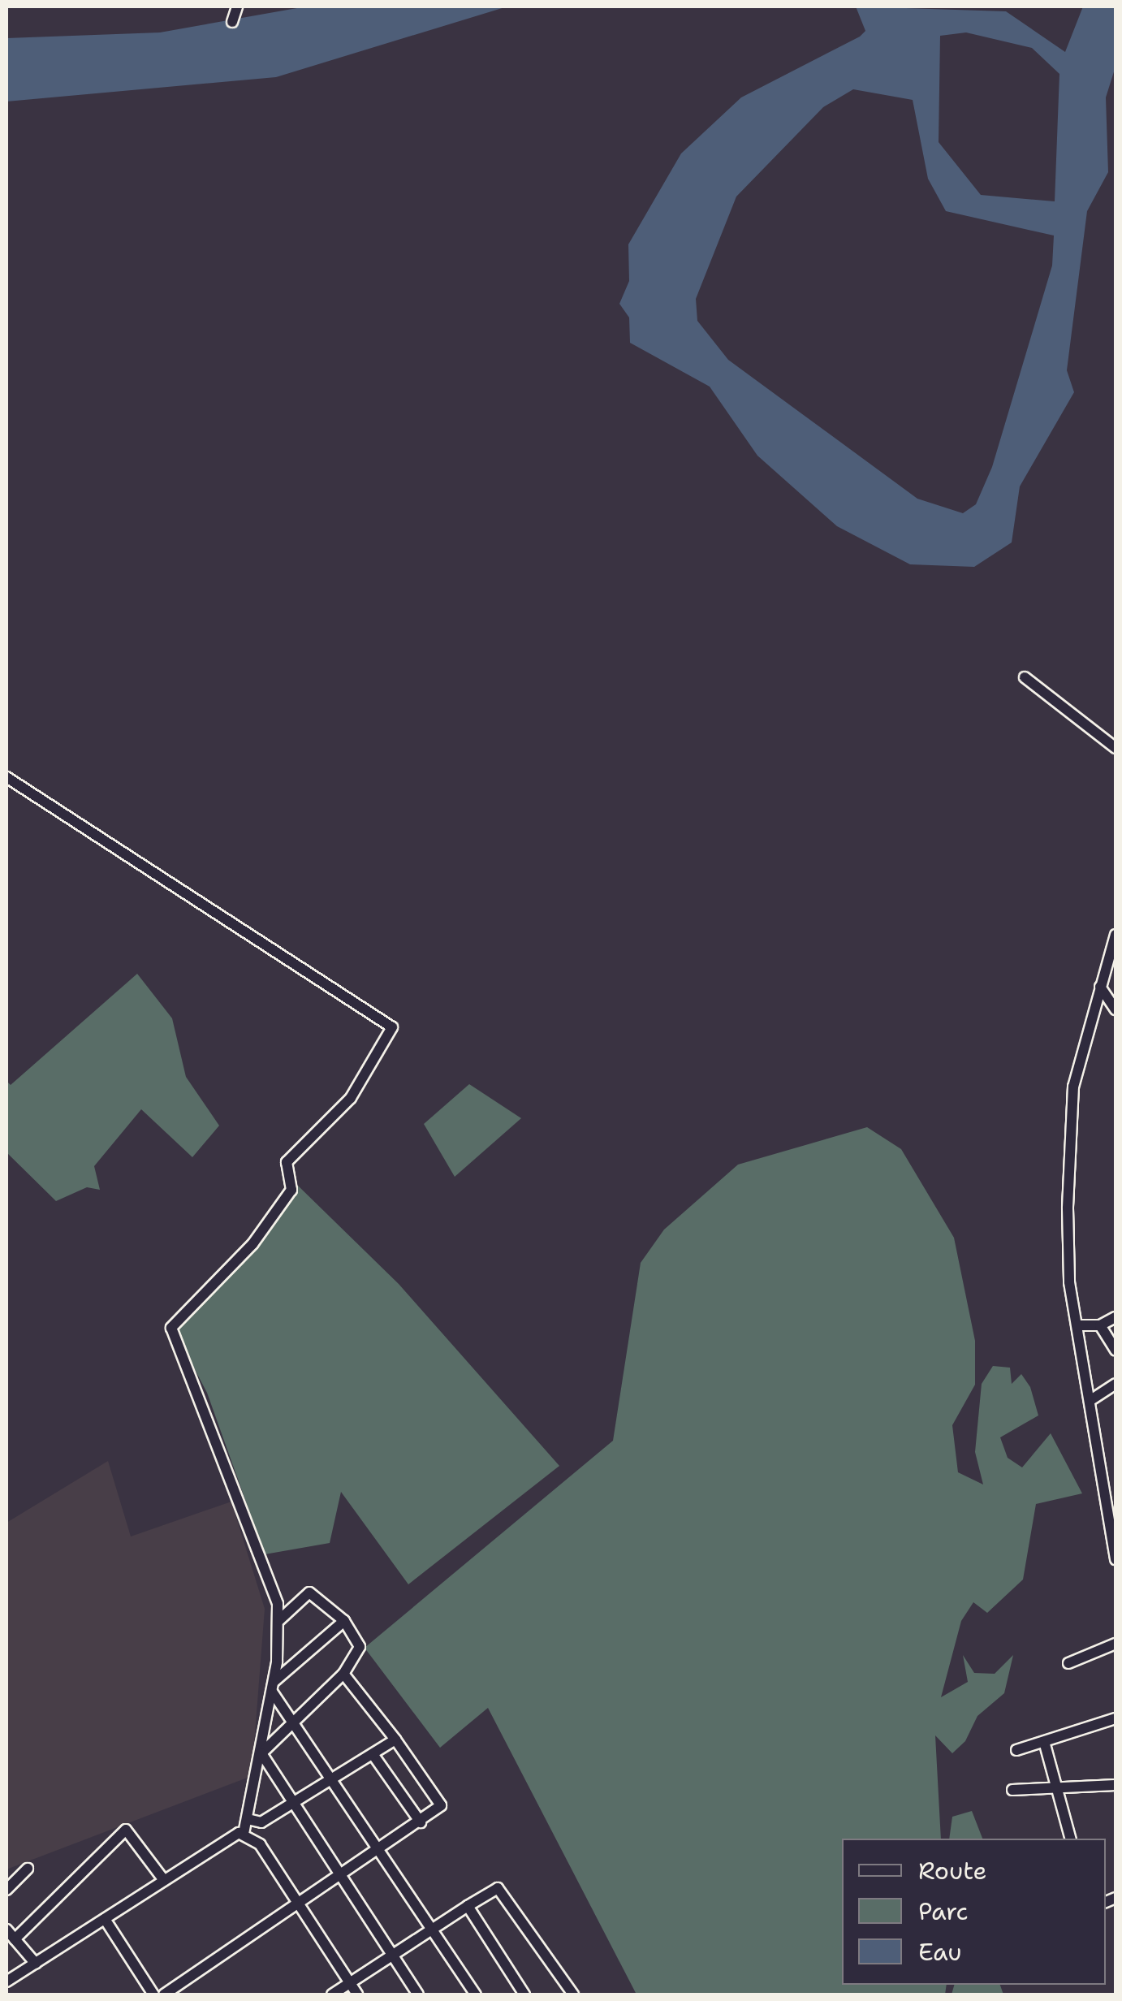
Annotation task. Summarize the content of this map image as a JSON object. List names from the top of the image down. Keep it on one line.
{"legend":["Route","Parc","Eau"]}
